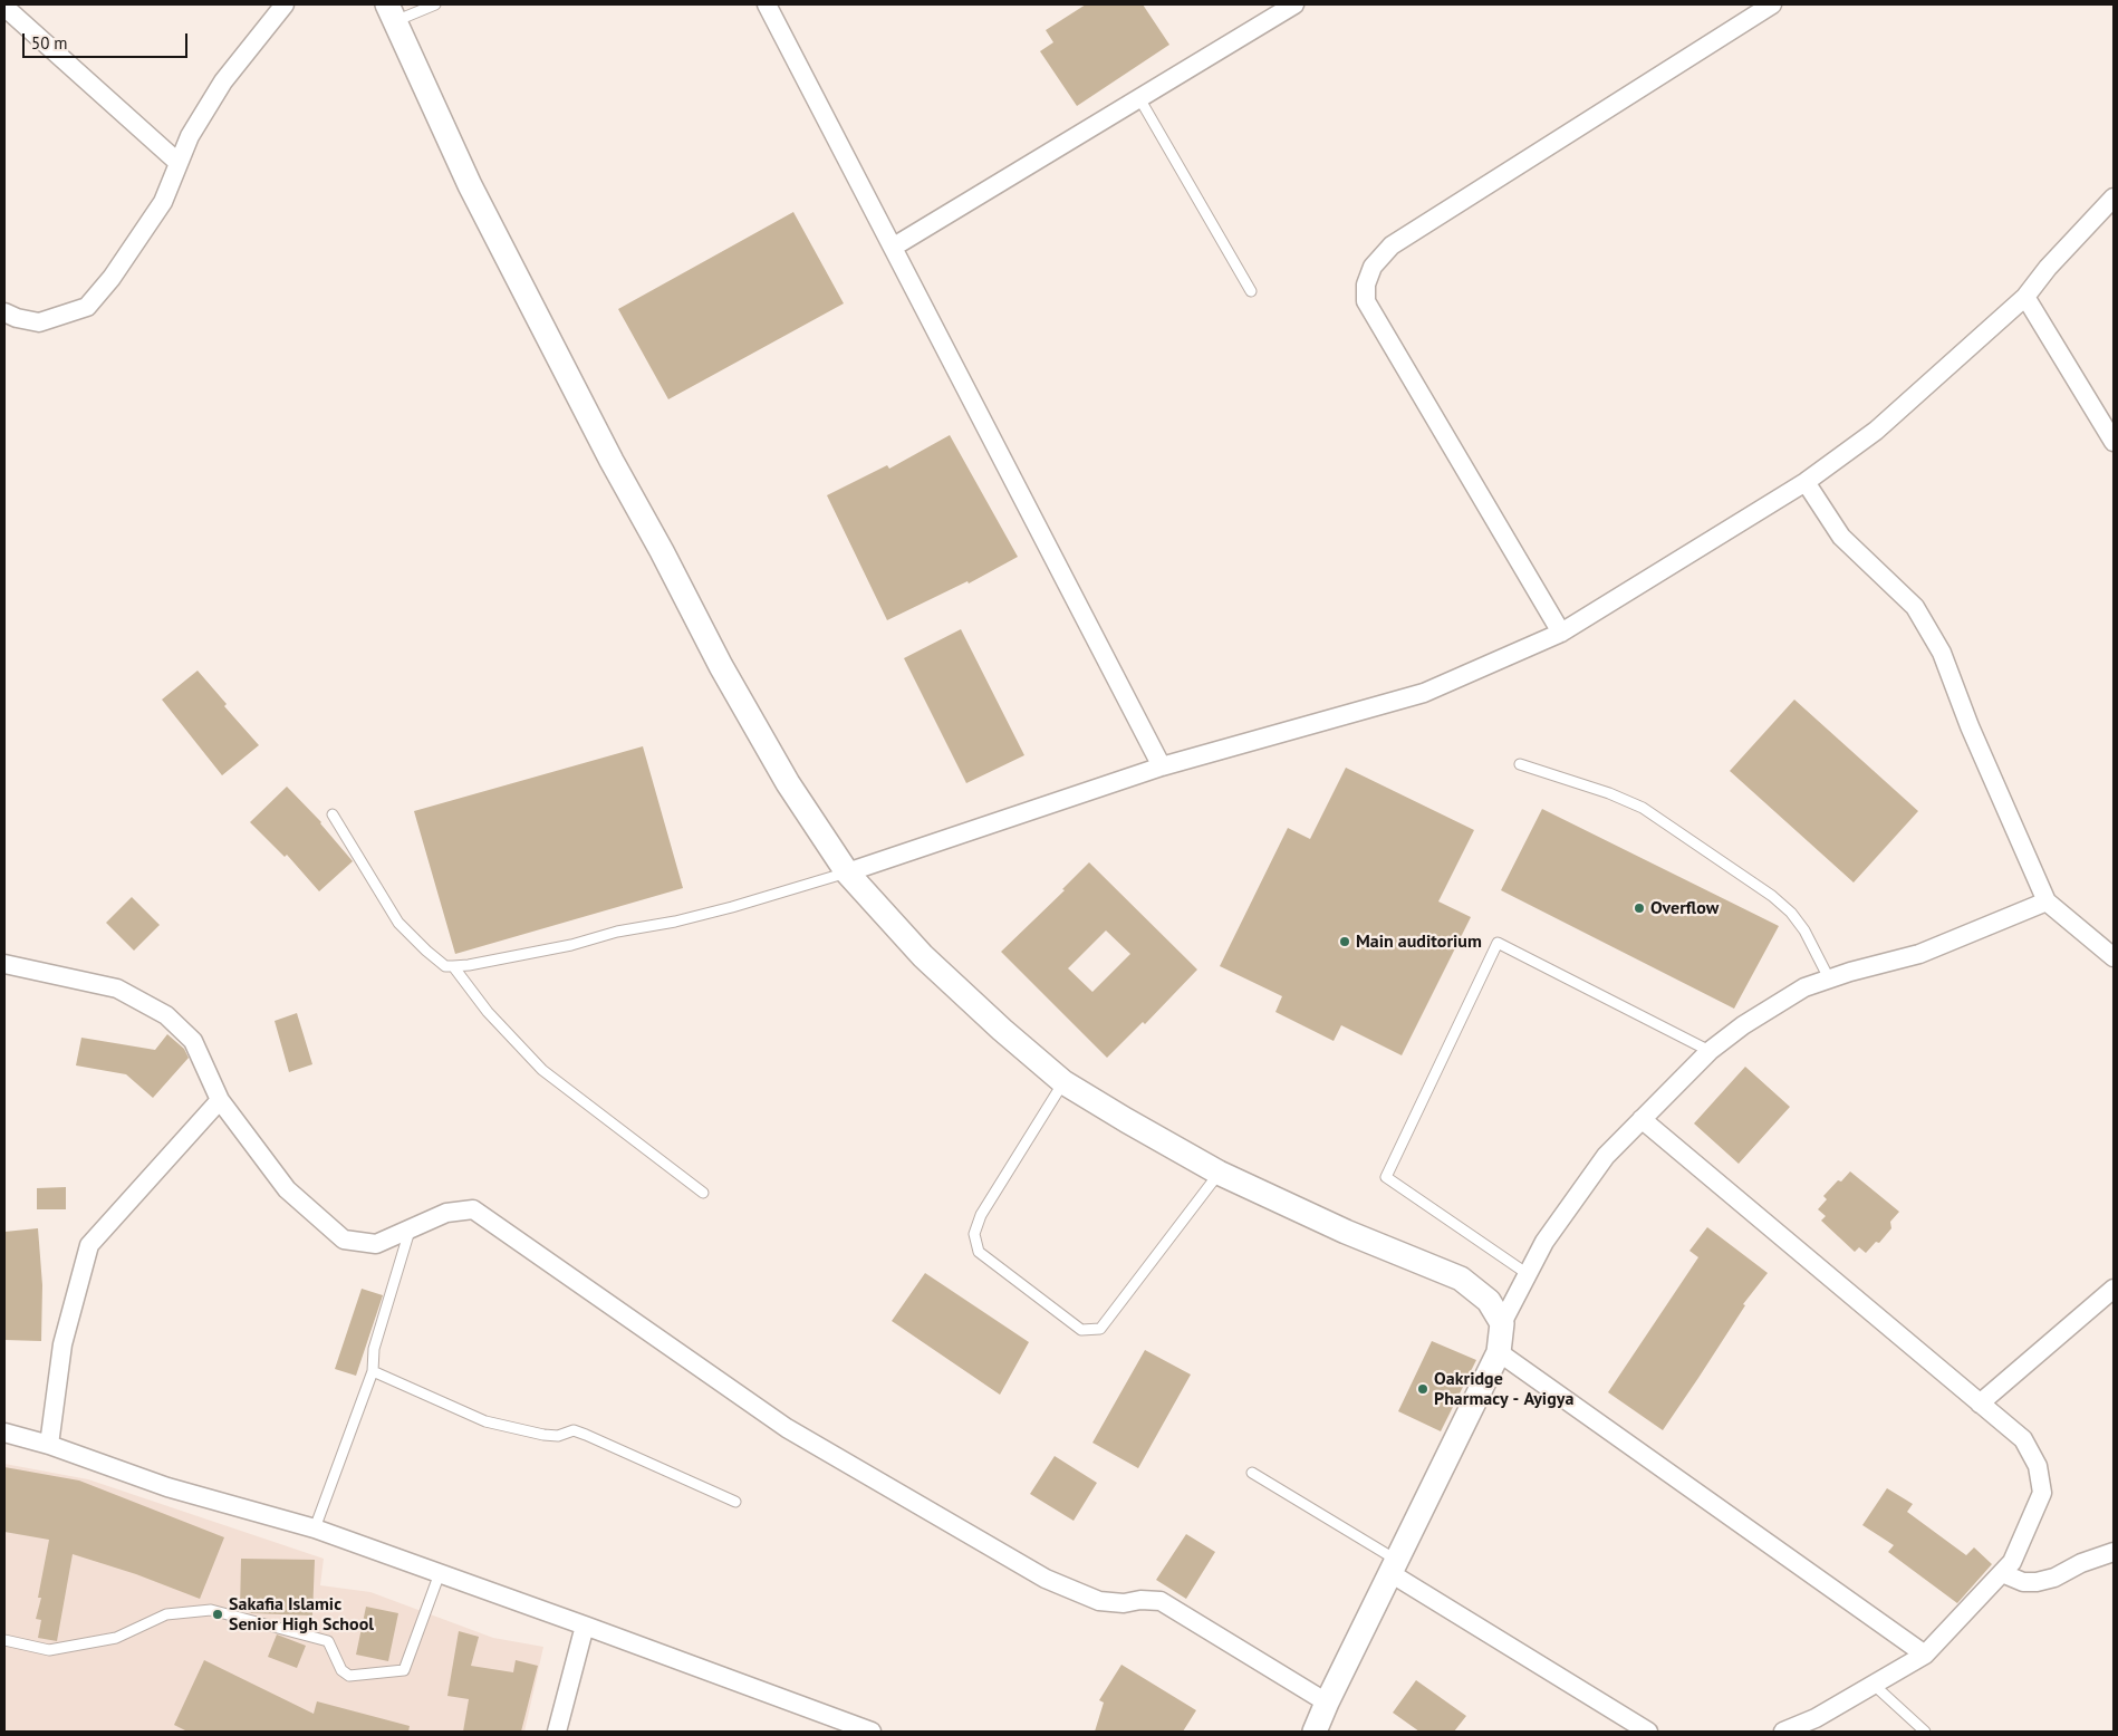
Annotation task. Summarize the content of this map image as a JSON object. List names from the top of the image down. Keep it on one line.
{"places":["Overflow","Main auditorium","Oakridge Pharmacy - Ayigya","Sakafia Islamic Senior High School"],"scale_bar":"50 m"}
